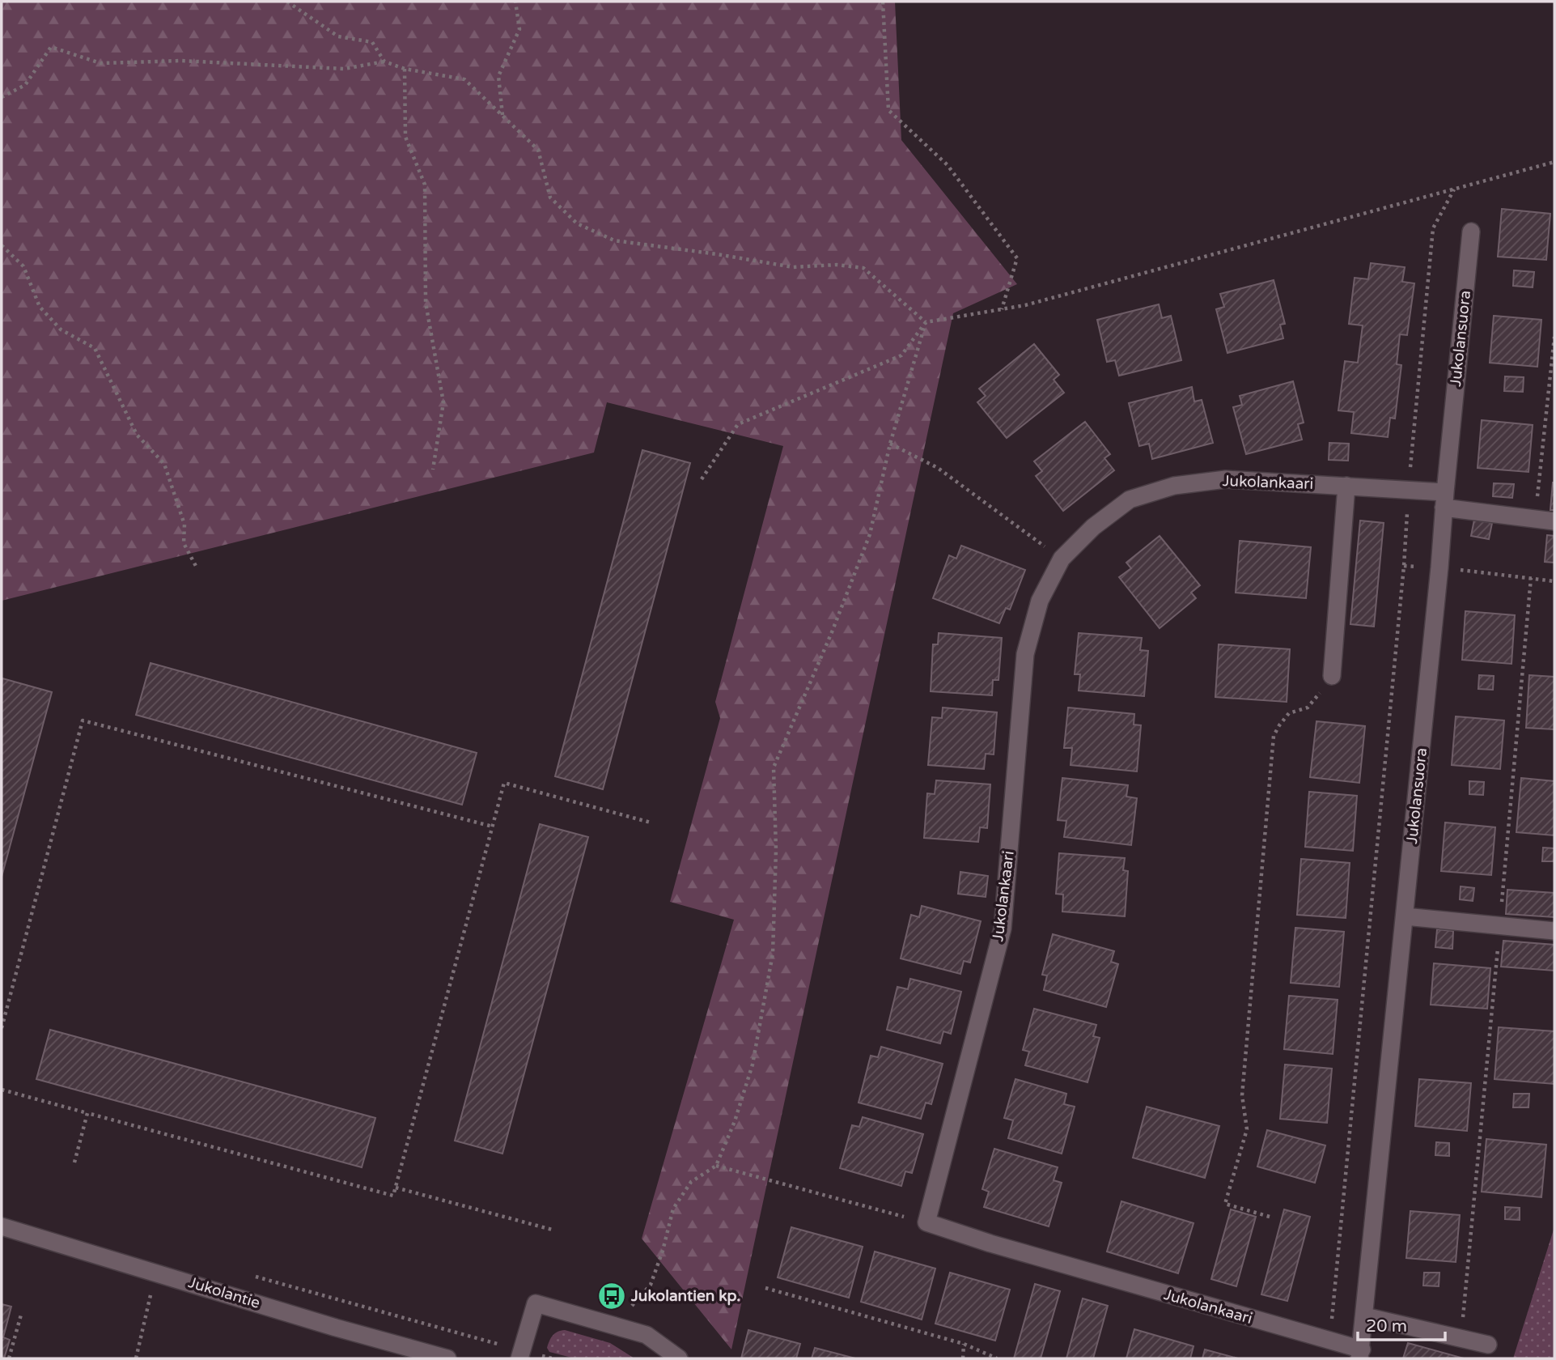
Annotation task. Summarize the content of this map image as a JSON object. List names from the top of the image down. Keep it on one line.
{"streets":{"street":["Jukolansuora","Jukolankaari","Jukolantie"]},"crossings":[["Jukolansuora","Jukolankaari"]],"places":{"bus stop":["Jukolantien kp."]},"scale_bar":"20 m"}
